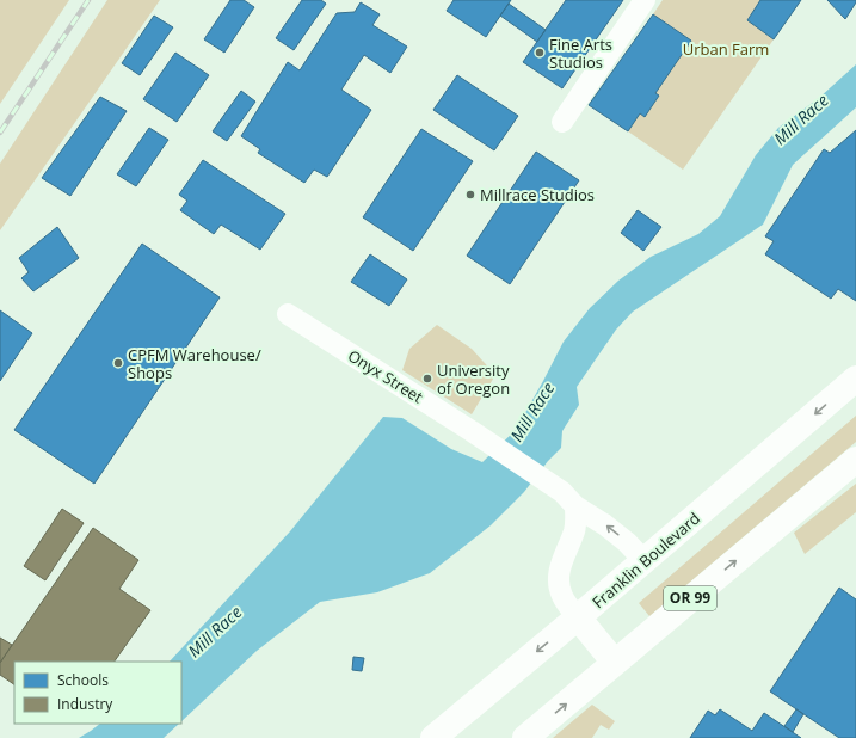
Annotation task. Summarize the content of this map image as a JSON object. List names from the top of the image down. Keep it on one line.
{"streets":{"main road":["Franklin Boulevard","OR 99"],"street":["Onyx Street"]},"crossings":[["Onyx Street","Franklin Boulevard"]],"water":["Mill Race"],"parks":["Urban Farm"],"places":["Fine Arts Studios","Millrace Studios","CPFM Warehouse/ Shops","University of Oregon"],"legend":["Schools","Industry"]}
